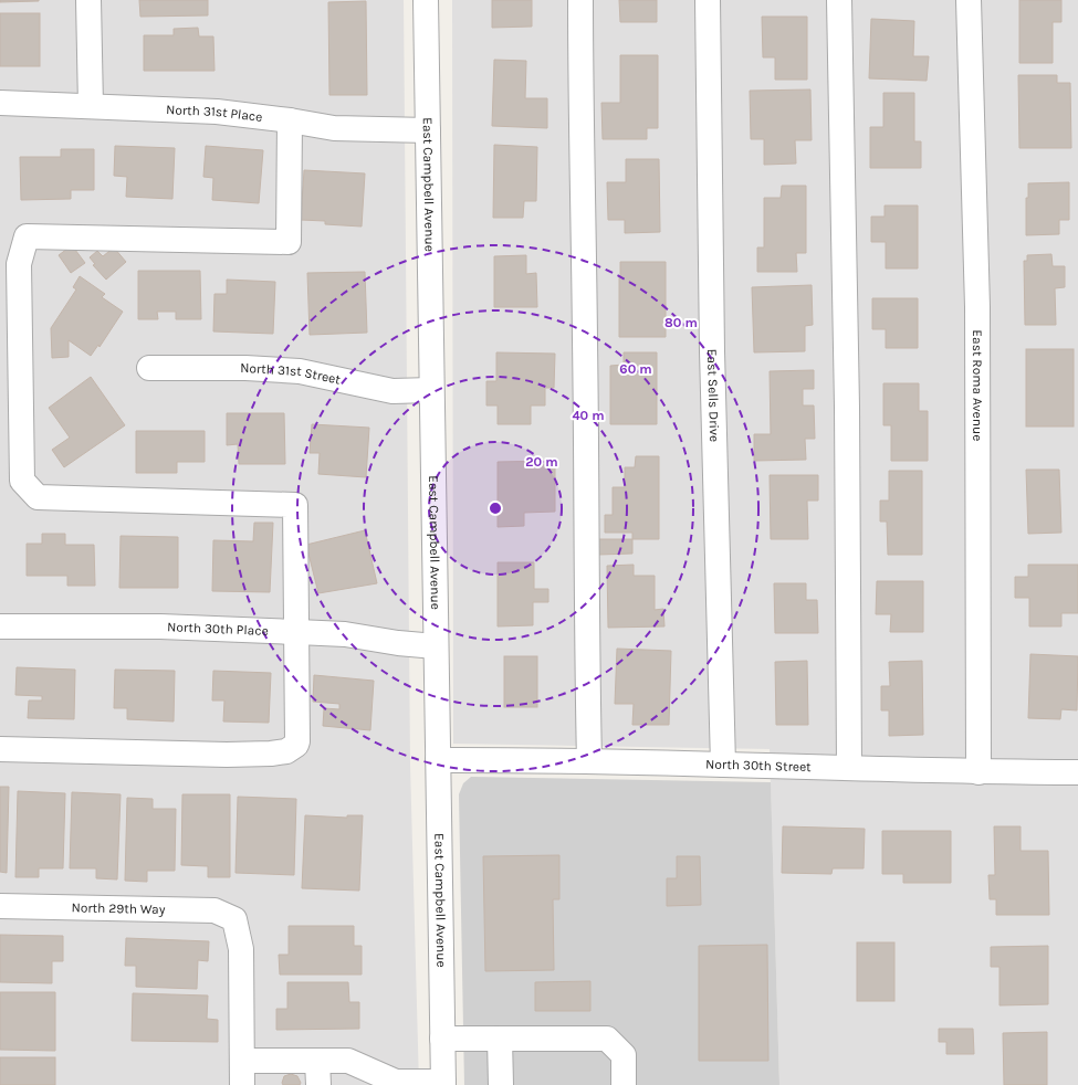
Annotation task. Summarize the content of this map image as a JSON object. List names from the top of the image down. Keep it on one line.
{"streets":{"street":["North 31st Place","East Campbell Avenue","North 31st Street","East Roma Avenue","East Sells Drive","North 30th Place","North 30th Street","North 29th Way"]},"crossings":[["North 31st Place","East Campbell Avenue"],["East Campbell Avenue","North 31st Street"],["East Campbell Avenue","North 30th Place"],["East Campbell Avenue","North 30th Street"],["East Roma Avenue","North 30th Street"],["East Sells Drive","North 30th Street"]],"rings":["80 m","60 m","40 m","20 m"]}
